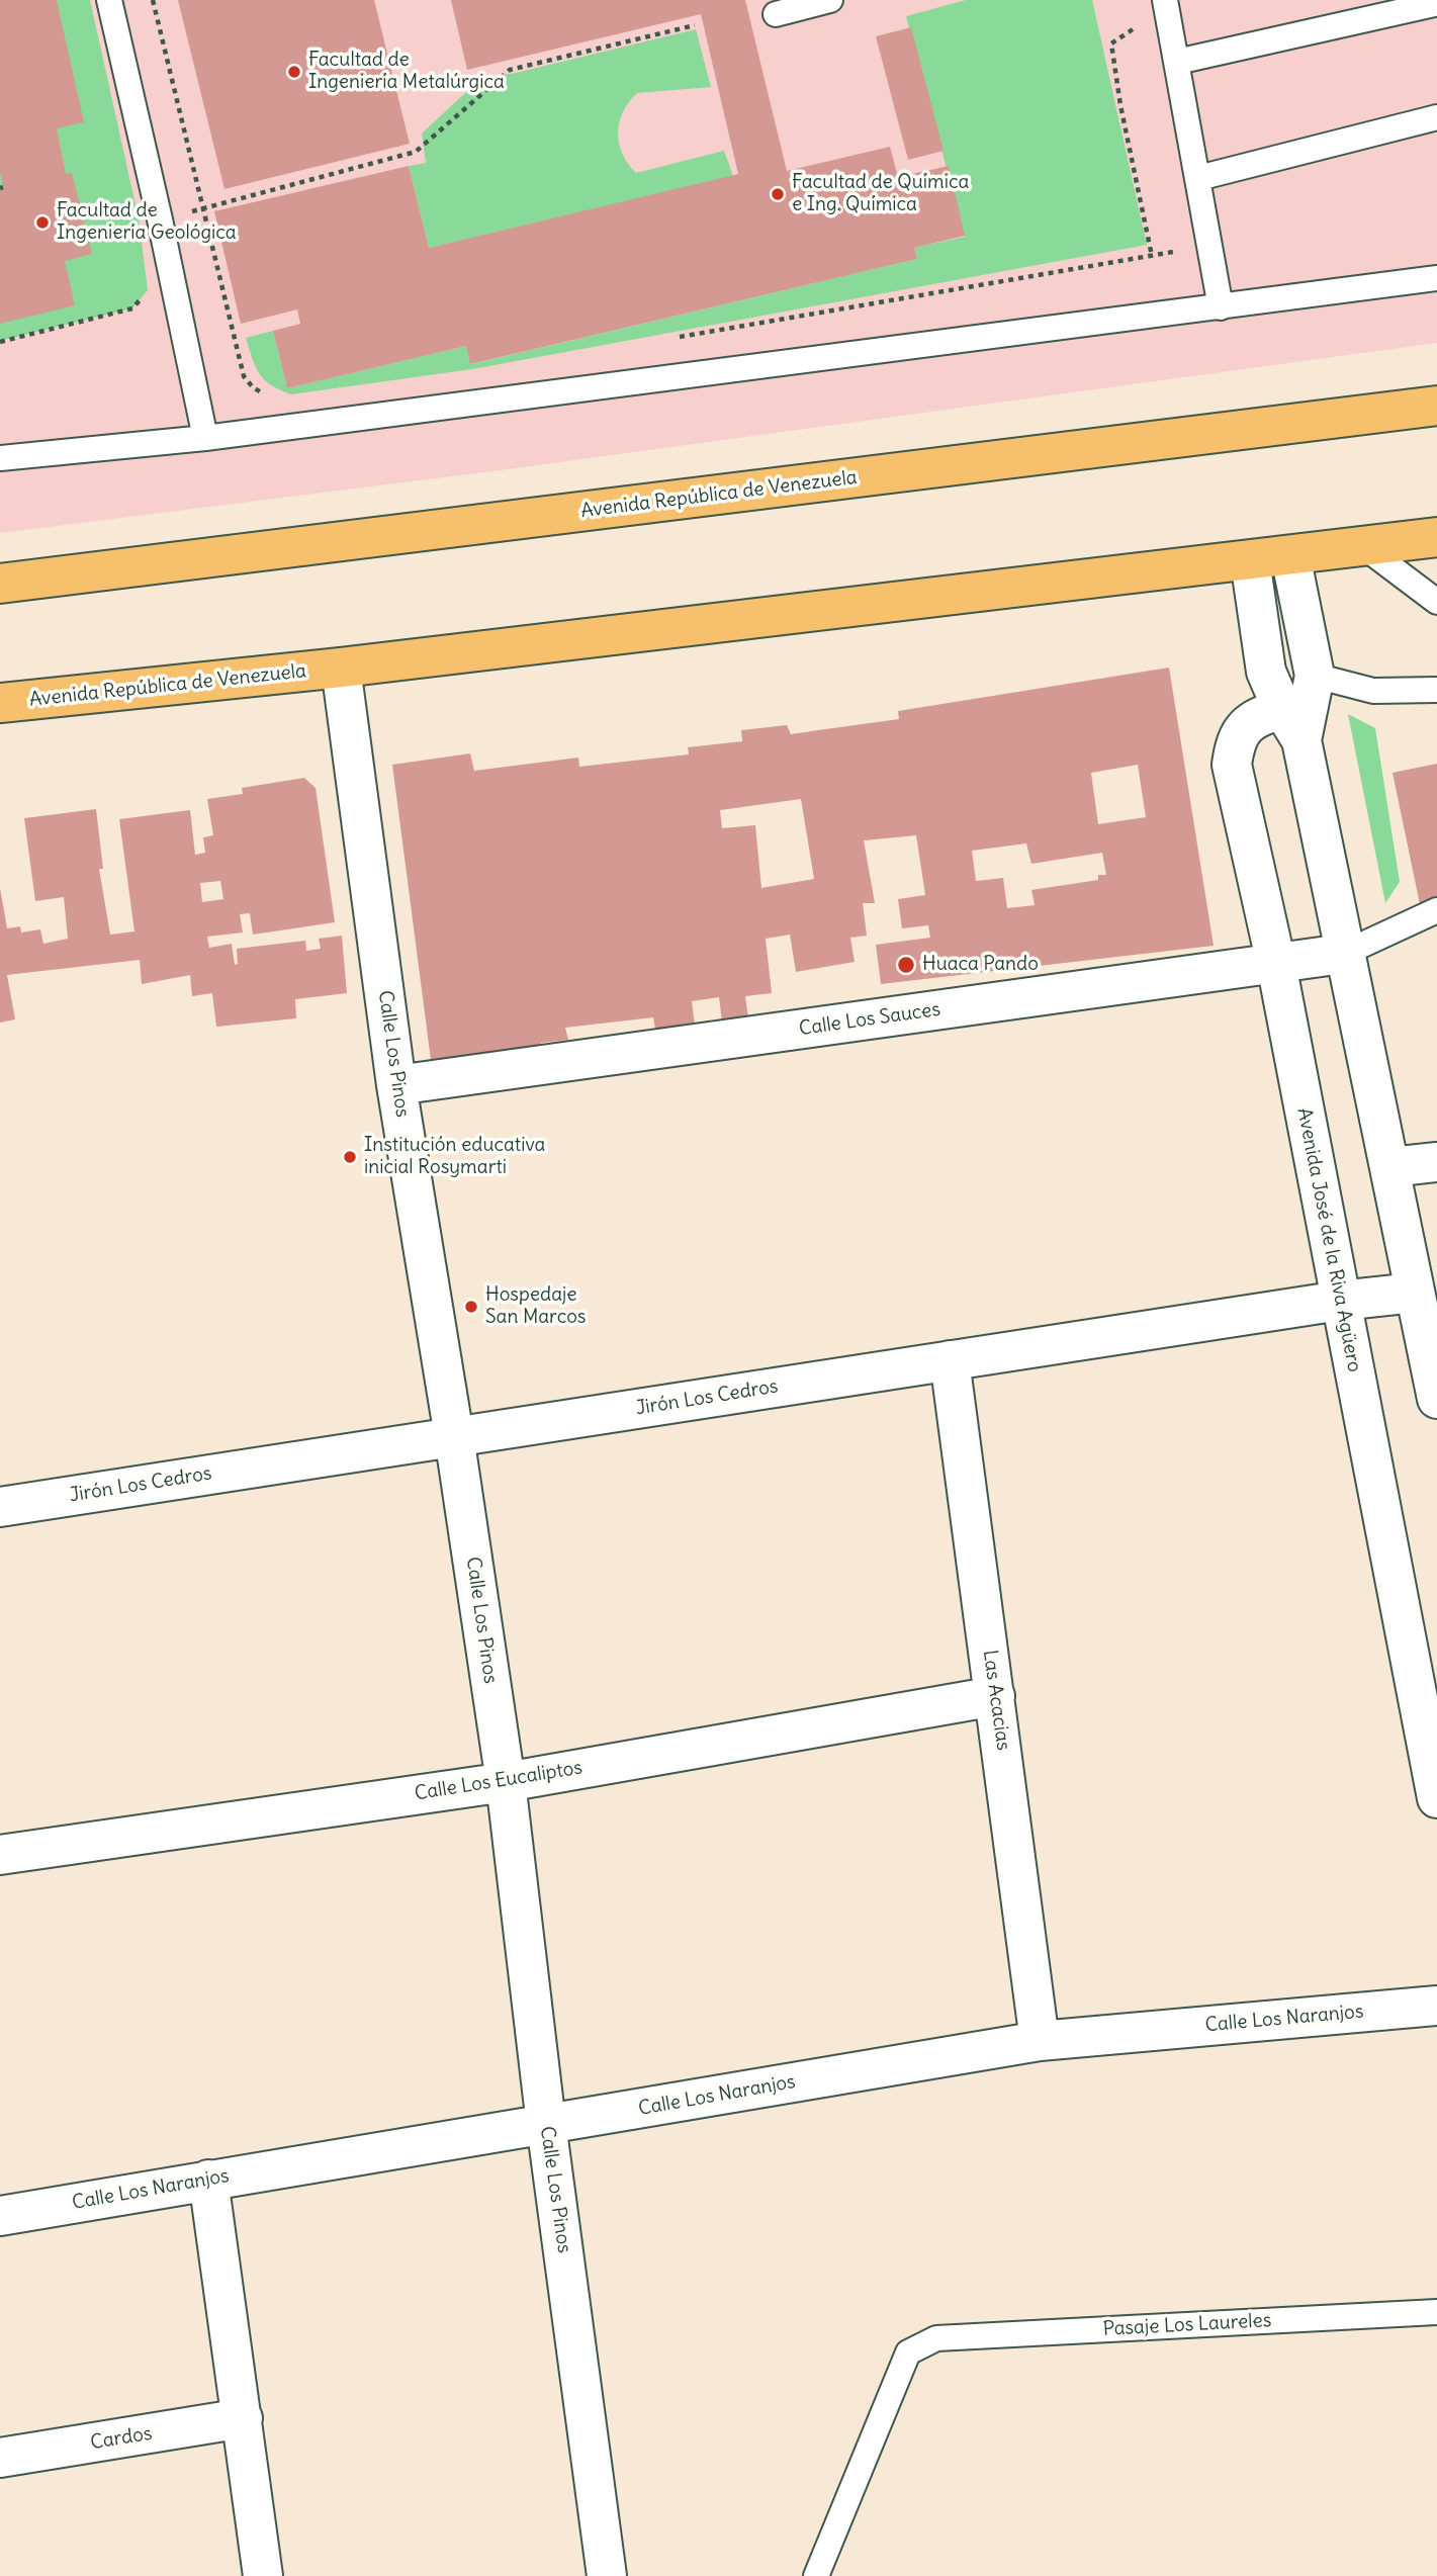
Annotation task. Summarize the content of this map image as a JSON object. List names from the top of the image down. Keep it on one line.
{"streets":{"main road":["Avenida República de Venezuela"],"street":["Calle Los Sauces","Calle Los Pinos","Avenida José de la Riva Agüero","Jirón Los Cedros","Las Acacias","Calle Los Eucaliptos","Calle Los Naranjos","Cardos"],"lane":["Pasaje Los Laureles"]},"crossings":[["Avenida República de Venezuela","Calle Los Pinos"],["Calle Los Sauces","Calle Los Pinos"],["Calle Los Sauces","Avenida José de la Riva Agüero"],["Calle Los Pinos","Jirón Los Cedros"],["Calle Los Pinos","Calle Los Eucaliptos"],["Calle Los Pinos","Calle Los Naranjos"],["Avenida José de la Riva Agüero","Jirón Los Cedros"],["Jirón Los Cedros","Las Acacias"],["Las Acacias","Calle Los Eucaliptos"],["Las Acacias","Calle Los Naranjos"]],"places":["Facultad de Ingeniería Metalúrgica","Facultad de Química e Ing. Química","Facultad de Ingeniería Geológica","Huaca Pando","Institución educativa inicial Rosymarti","Hospedaje San Marcos"]}
